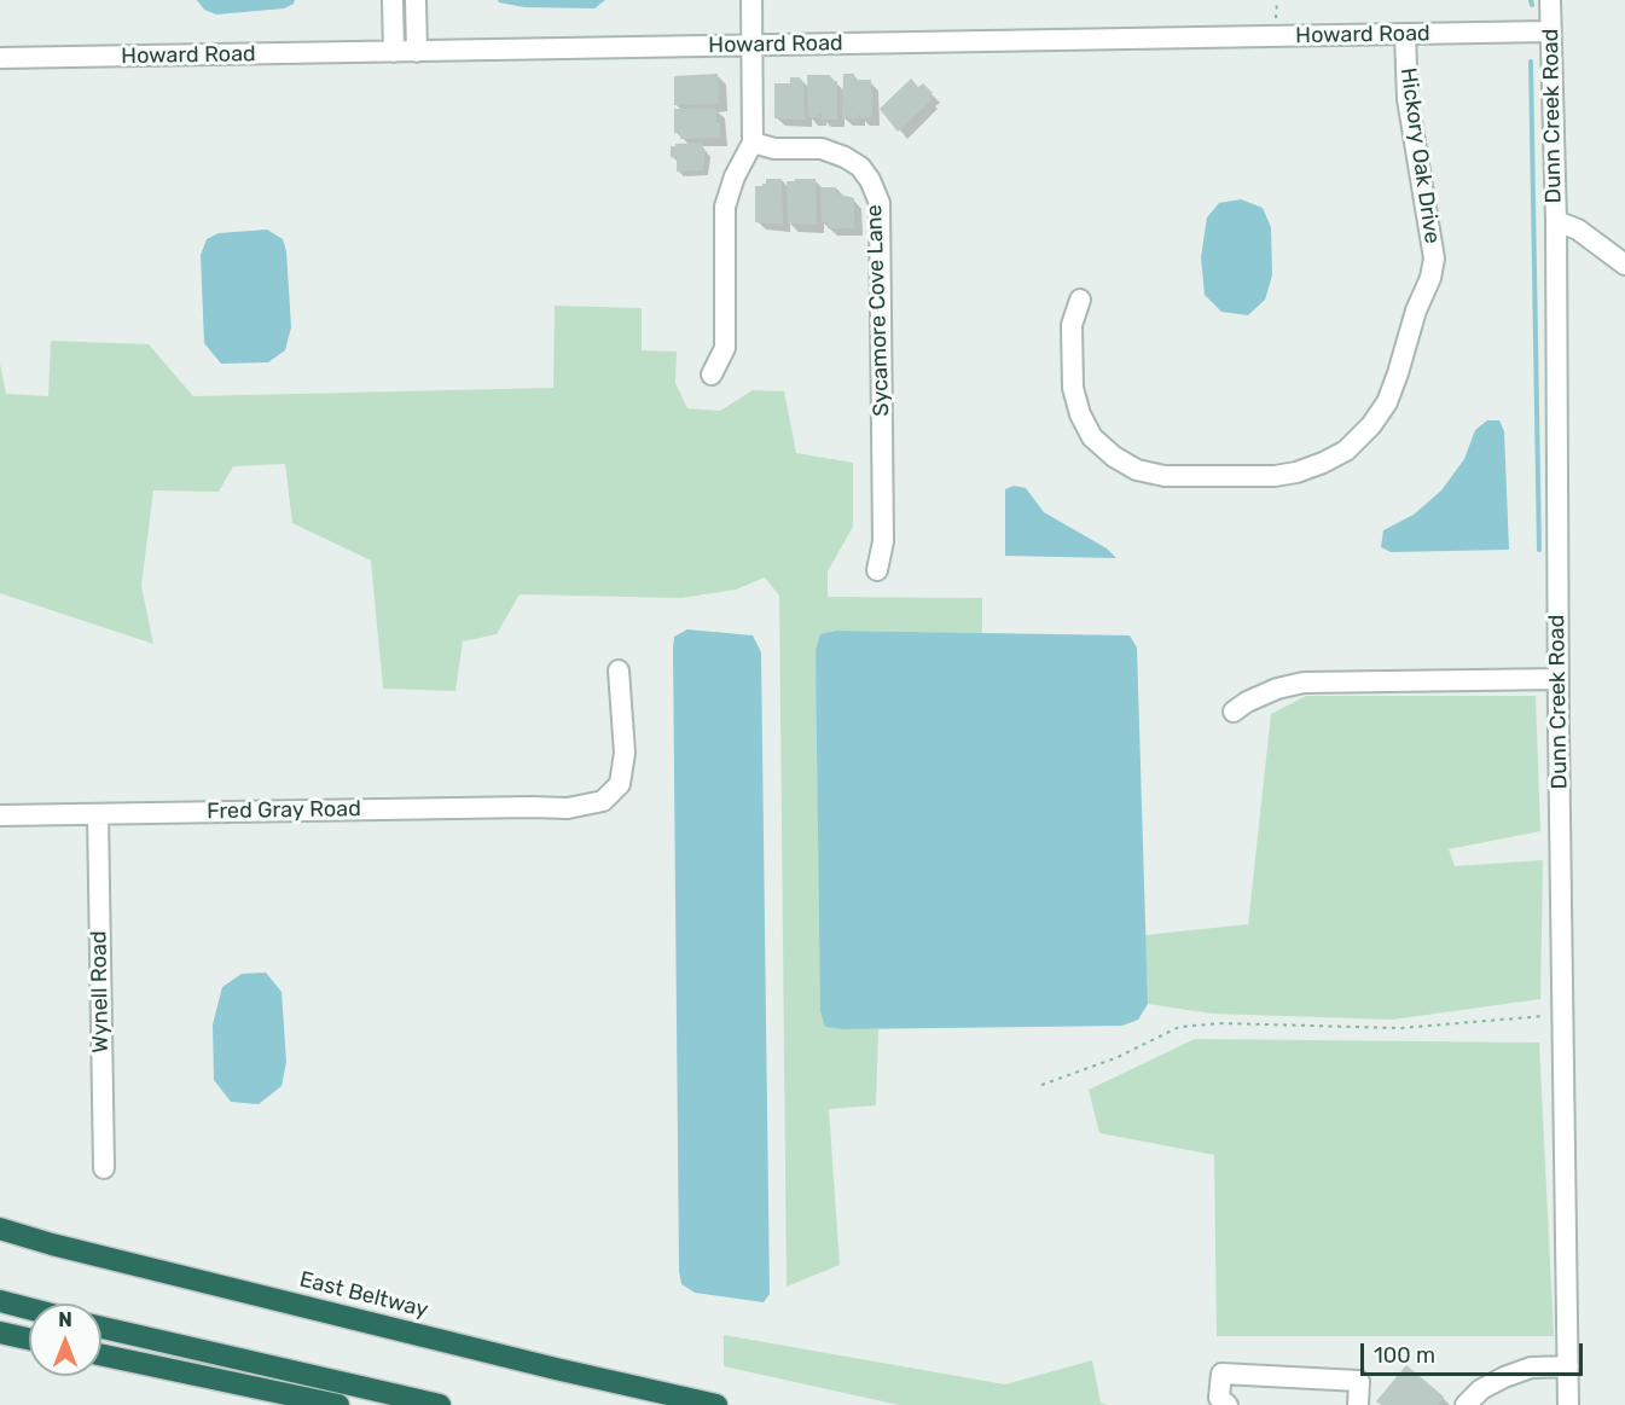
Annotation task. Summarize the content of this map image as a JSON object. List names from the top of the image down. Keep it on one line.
{"streets":{"highway":["East Beltway"],"street":["Howard Road","Dunn Creek Road","Hickory Oak Drive","Sycamore Cove Lane","Fred Gray Road","Wynell Road"]},"crossings":[["Howard Road","Dunn Creek Road"],["Howard Road","Hickory Oak Drive"],["Fred Gray Road","Wynell Road"]],"scale_bar":"100 m","north":"top"}
